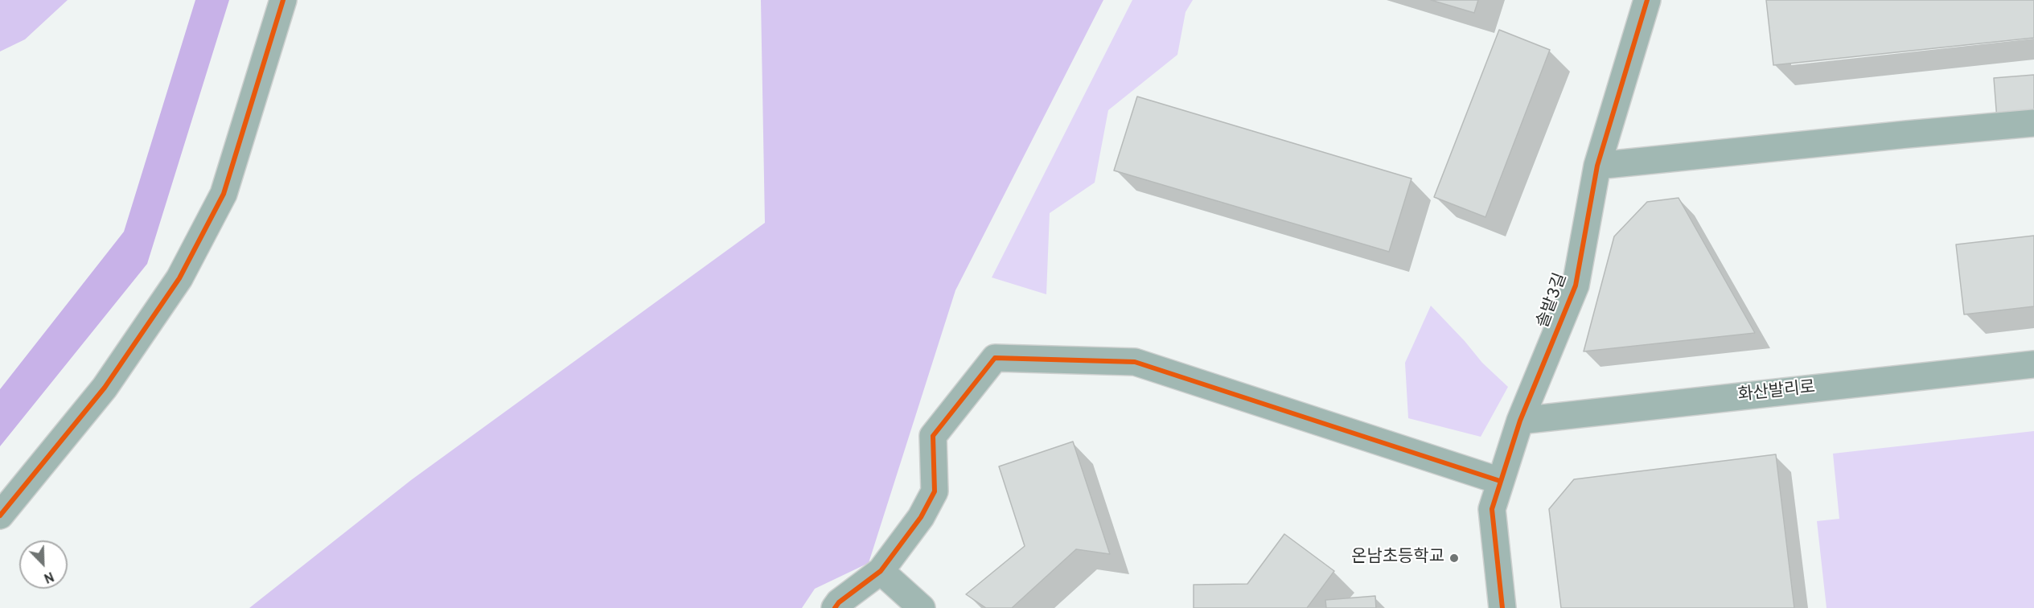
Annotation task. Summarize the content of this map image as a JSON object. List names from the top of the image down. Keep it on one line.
{"streets":{"street":["솔밭3길","화산발리로"]},"crossings":[["솔밭3길","화산발리로"]],"places":["온남초등학교"],"north":"bottom right"}
